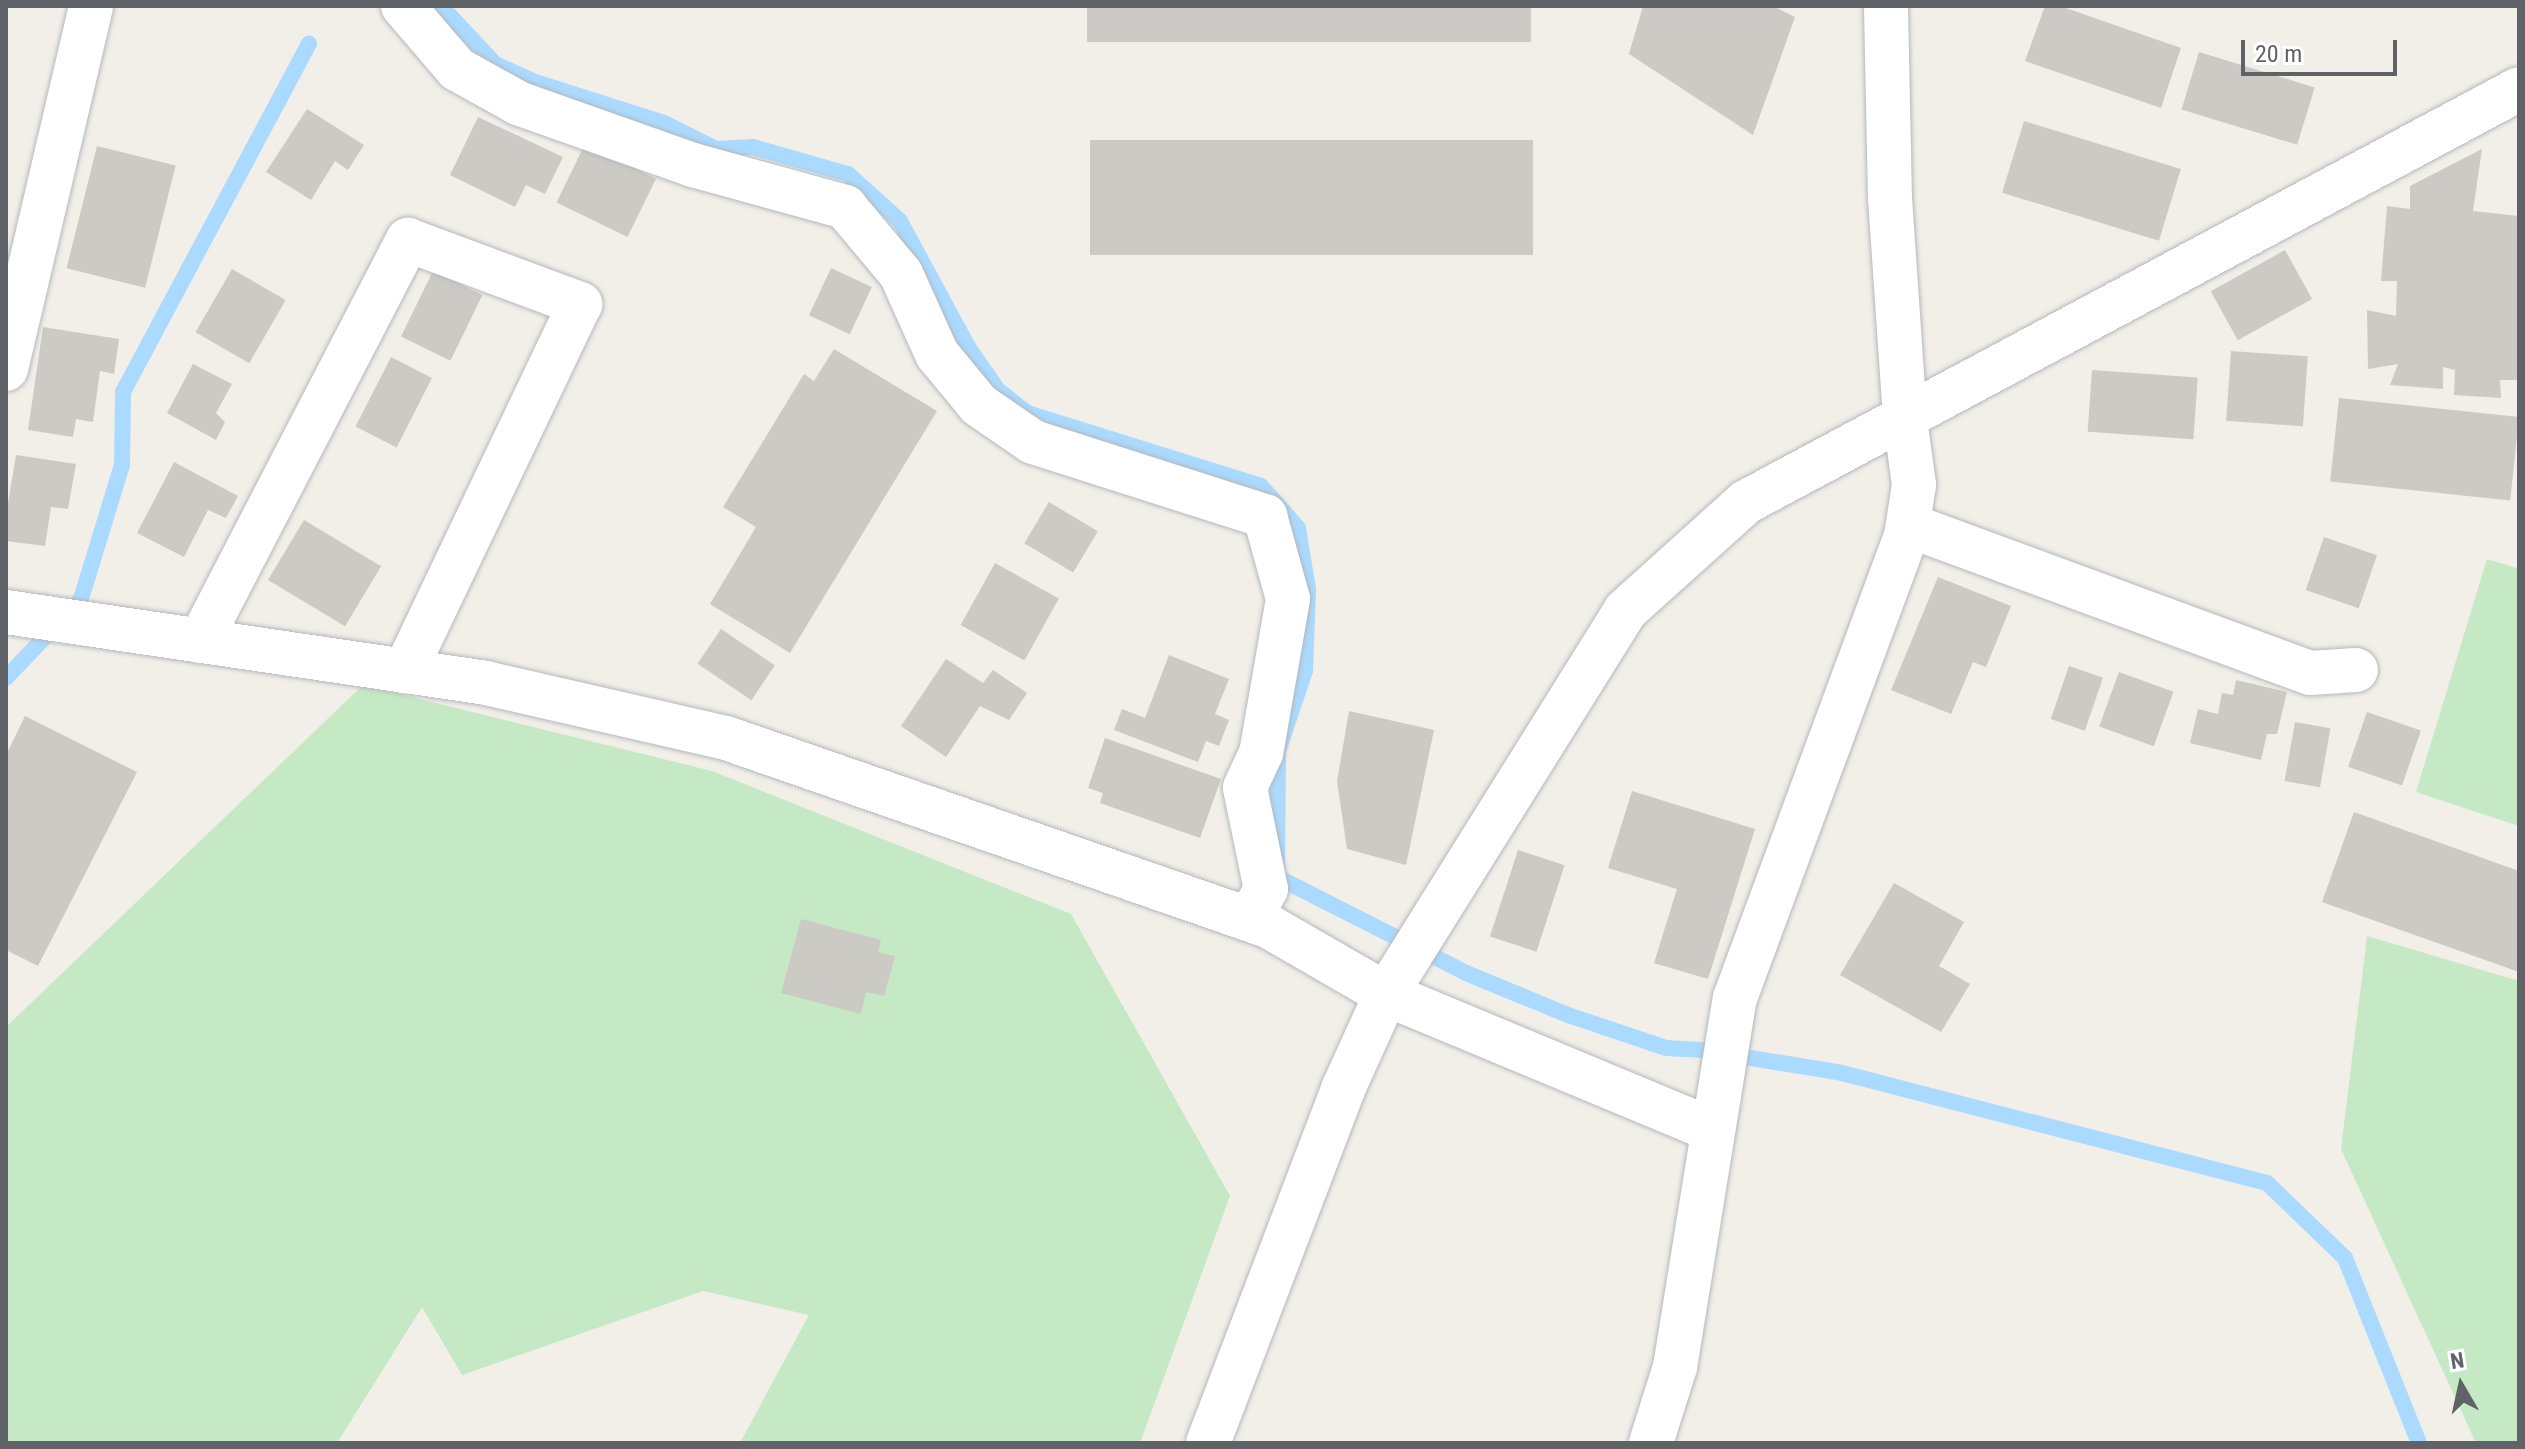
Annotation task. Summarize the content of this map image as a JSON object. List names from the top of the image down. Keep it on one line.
{"scale_bar":"20 m","north":"top"}
